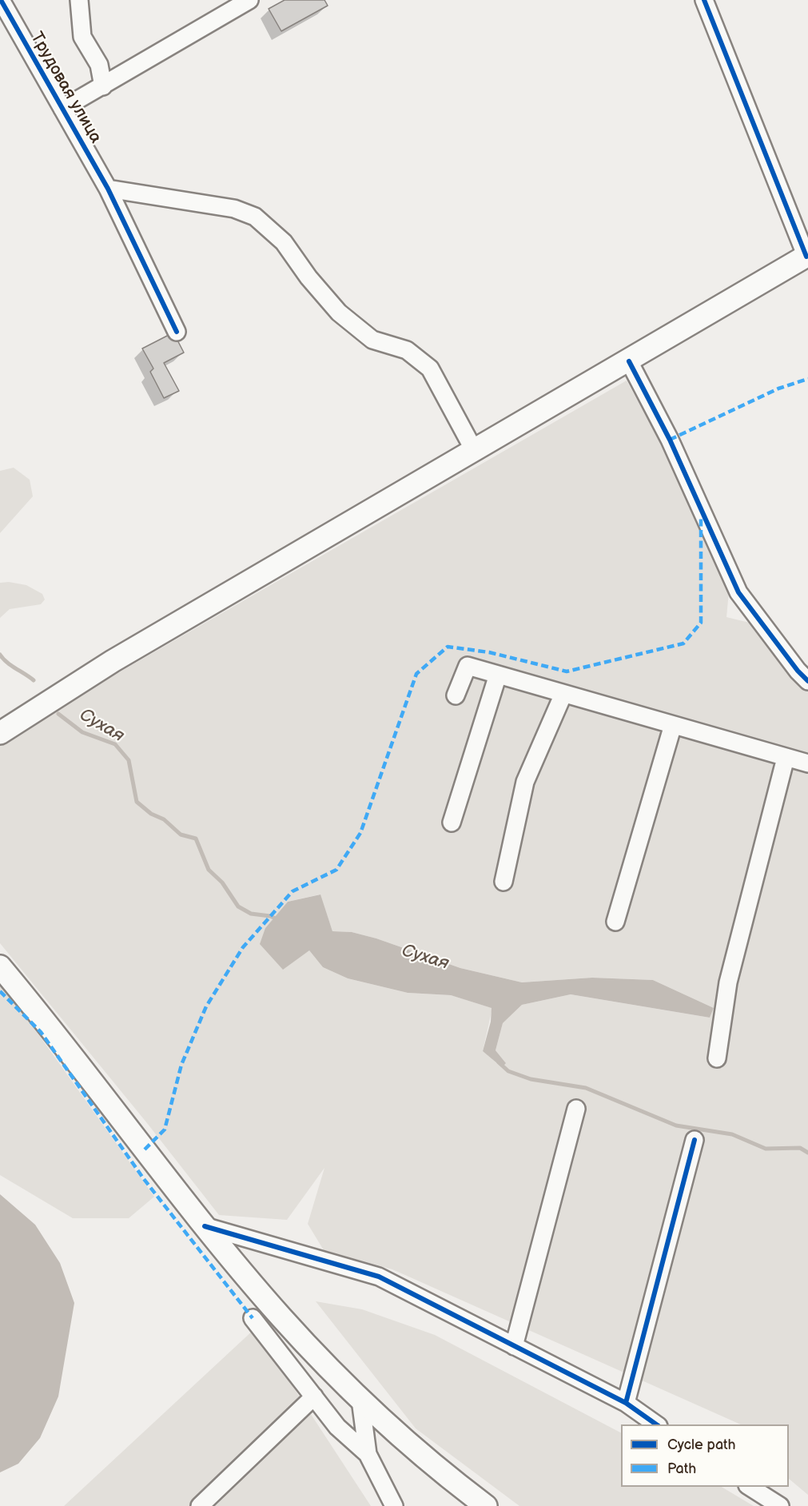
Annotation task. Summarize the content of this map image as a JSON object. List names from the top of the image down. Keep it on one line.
{"streets":{"street":["Трудовая улица"]},"water":["Сухая"],"legend":["Cycle path","Path"]}
